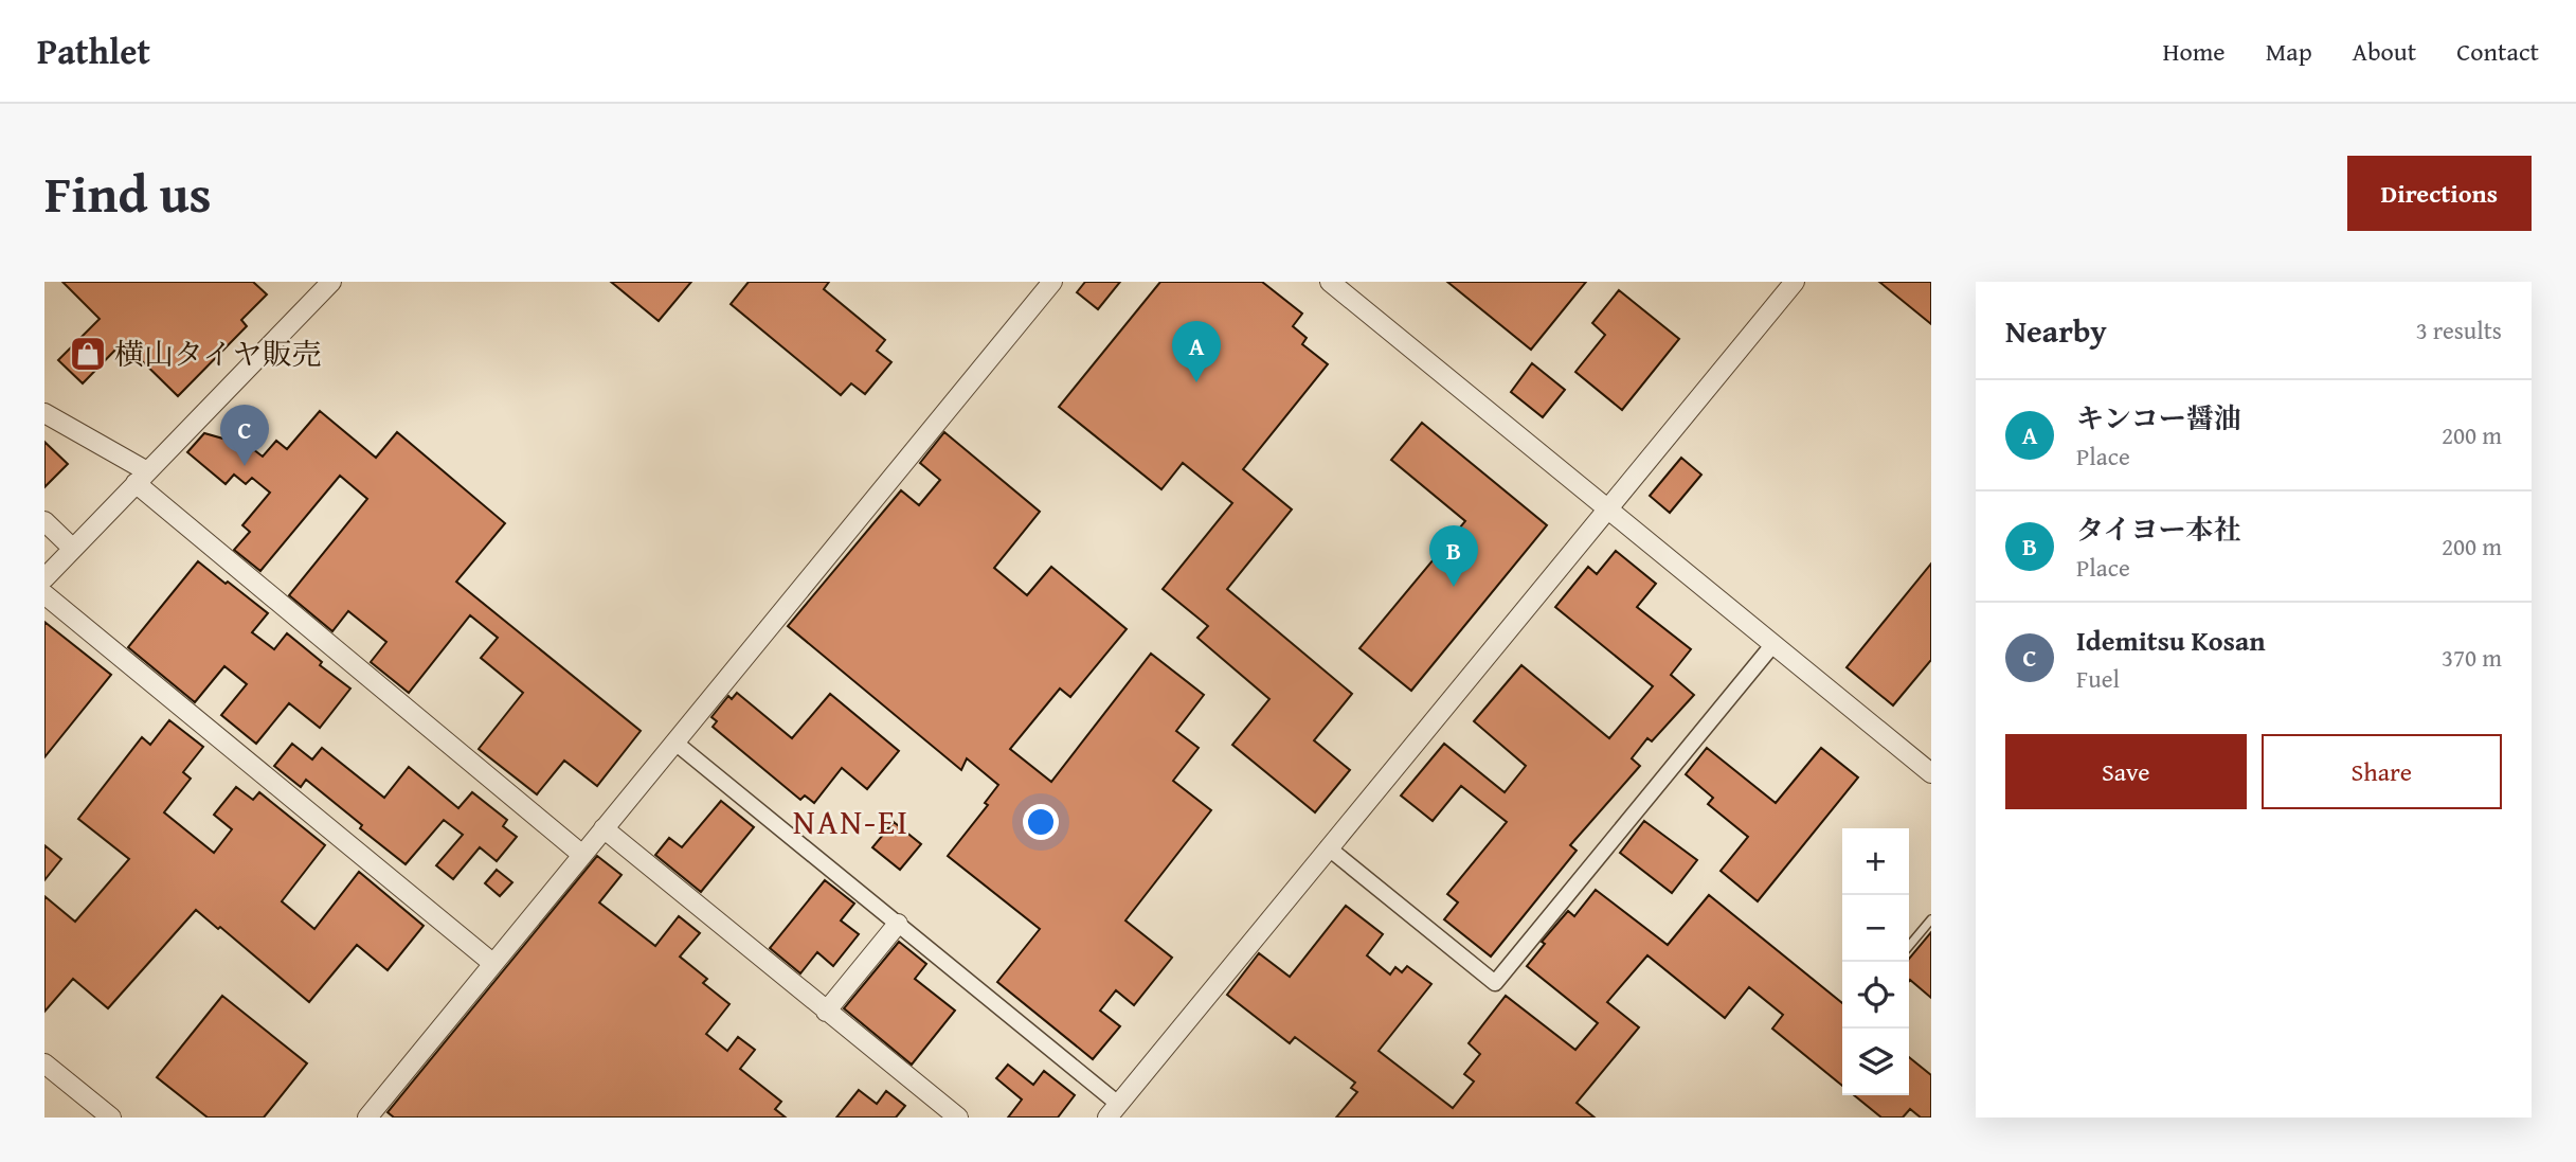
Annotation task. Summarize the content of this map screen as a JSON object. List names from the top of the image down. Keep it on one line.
{"districts":["NAN-EI"],"places":{"shop":["横山タイヤ販売"]},"page":{"header":"Pathlet","nav":["Home","Map","About","Contact"],"title":"Find us","buttons":["Directions",["Save","Share"]],"heading":["Nearby","3 results"],"pins":["A","C","B"],"list":[{"mark":"A","name":"キンコー醤油","note":"Place","value":"200 m"},{"mark":"B","name":"タイヨー本社","note":"Place","value":"200 m"},{"mark":"C","name":"Idemitsu Kosan","note":"Fuel","value":"370 m"}],"map_buttons":["+","−"]}}
